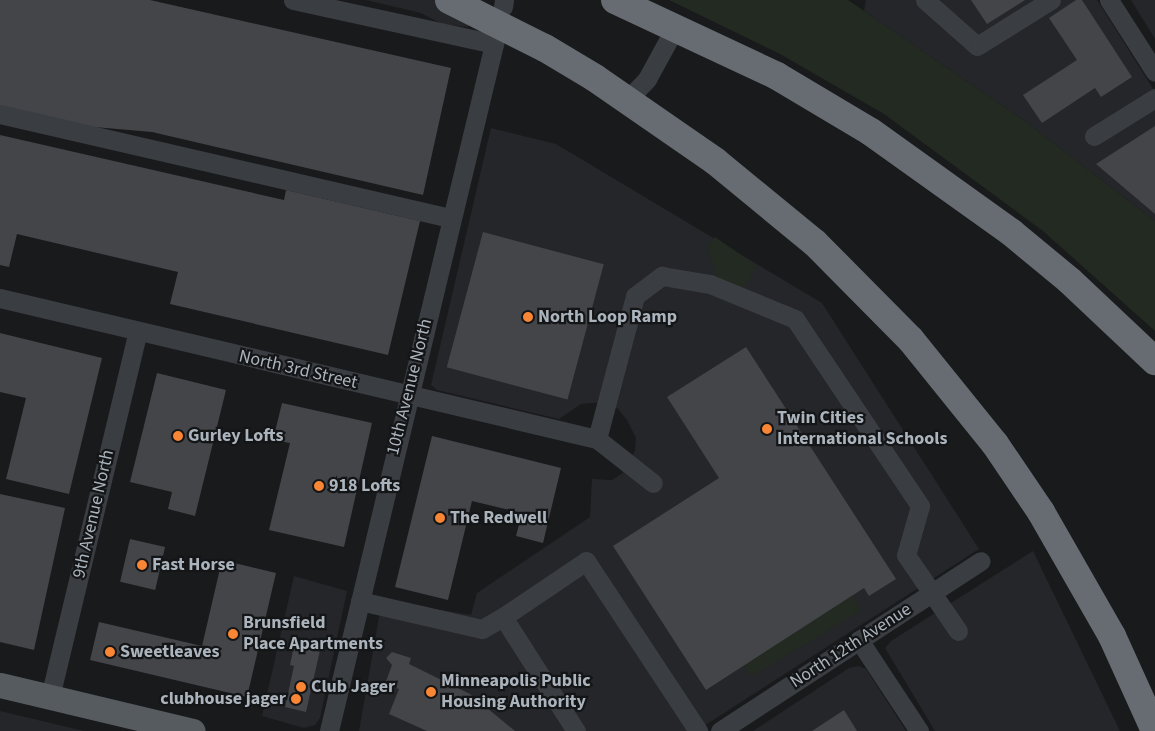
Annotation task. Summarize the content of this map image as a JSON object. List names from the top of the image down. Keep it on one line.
{"streets":{"street":["North 3rd Street","10th Avenue North","9th Avenue North","North 12th Avenue"]},"crossings":[["North 3rd Street","10th Avenue North"],["North 3rd Street","9th Avenue North"]],"places":["North Loop Ramp","Twin Cities International Schools","Gurley Lofts","918 Lofts","The Redwell","Fast Horse","Brunsfield Place Apartments","Sweetleaves","Club Jager","Minneapolis Public Housing Authority","clubhouse jager"]}
